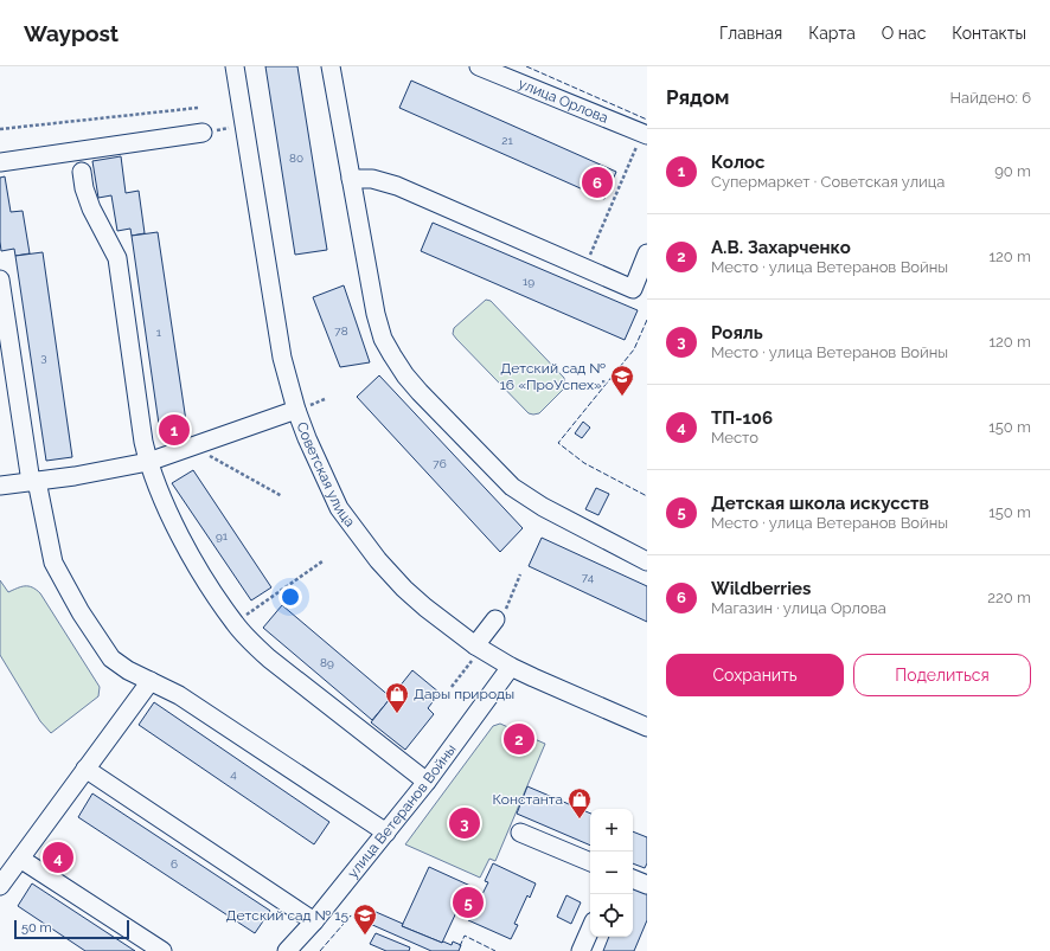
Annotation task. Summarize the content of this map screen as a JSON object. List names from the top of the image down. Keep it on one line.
{"streets":{"street":["улица Орлова","Советская улица","улица Ветеранов Войны"]},"crossings":[["Советская улица","улица Ветеранов Войны"]],"places":{"school or university":["Детский сад № 16 «ПроУспех»\"","Детский сад № 15"],"shop":["Дары природы","Константа"]},"house_numbers":["21","80","19","78","1","3","76","91","74","89","4","6"],"scale_bar":"50 m","page":{"header":"Waypost","nav":["Главная","Карта","О нас","Контакты"],"heading":["Рядом","Найдено: 6"],"list":[{"mark":"1","name":"Колос","note":"Супермаркет · Советская улица","value":"90 m"},{"mark":"2","name":"А.В. Захарченко","note":"Место · улица Ветеранов Войны","value":"120 m"},{"mark":"3","name":"Рояль","note":"Место · улица Ветеранов Войны","value":"120 m"},{"mark":"4","name":"ТП-106","note":"Место","value":"150 m"},{"mark":"5","name":"Детская школа искусств","note":"Место · улица Ветеранов Войны","value":"150 m"},{"mark":"6","name":"Wildberries","note":"Магазин · улица Орлова","value":"220 m"}],"pins":["6","1","2","3","4","5"],"buttons":["Сохранить","Поделиться"],"map_buttons":["+","−"],"scale":"50 m"}}
